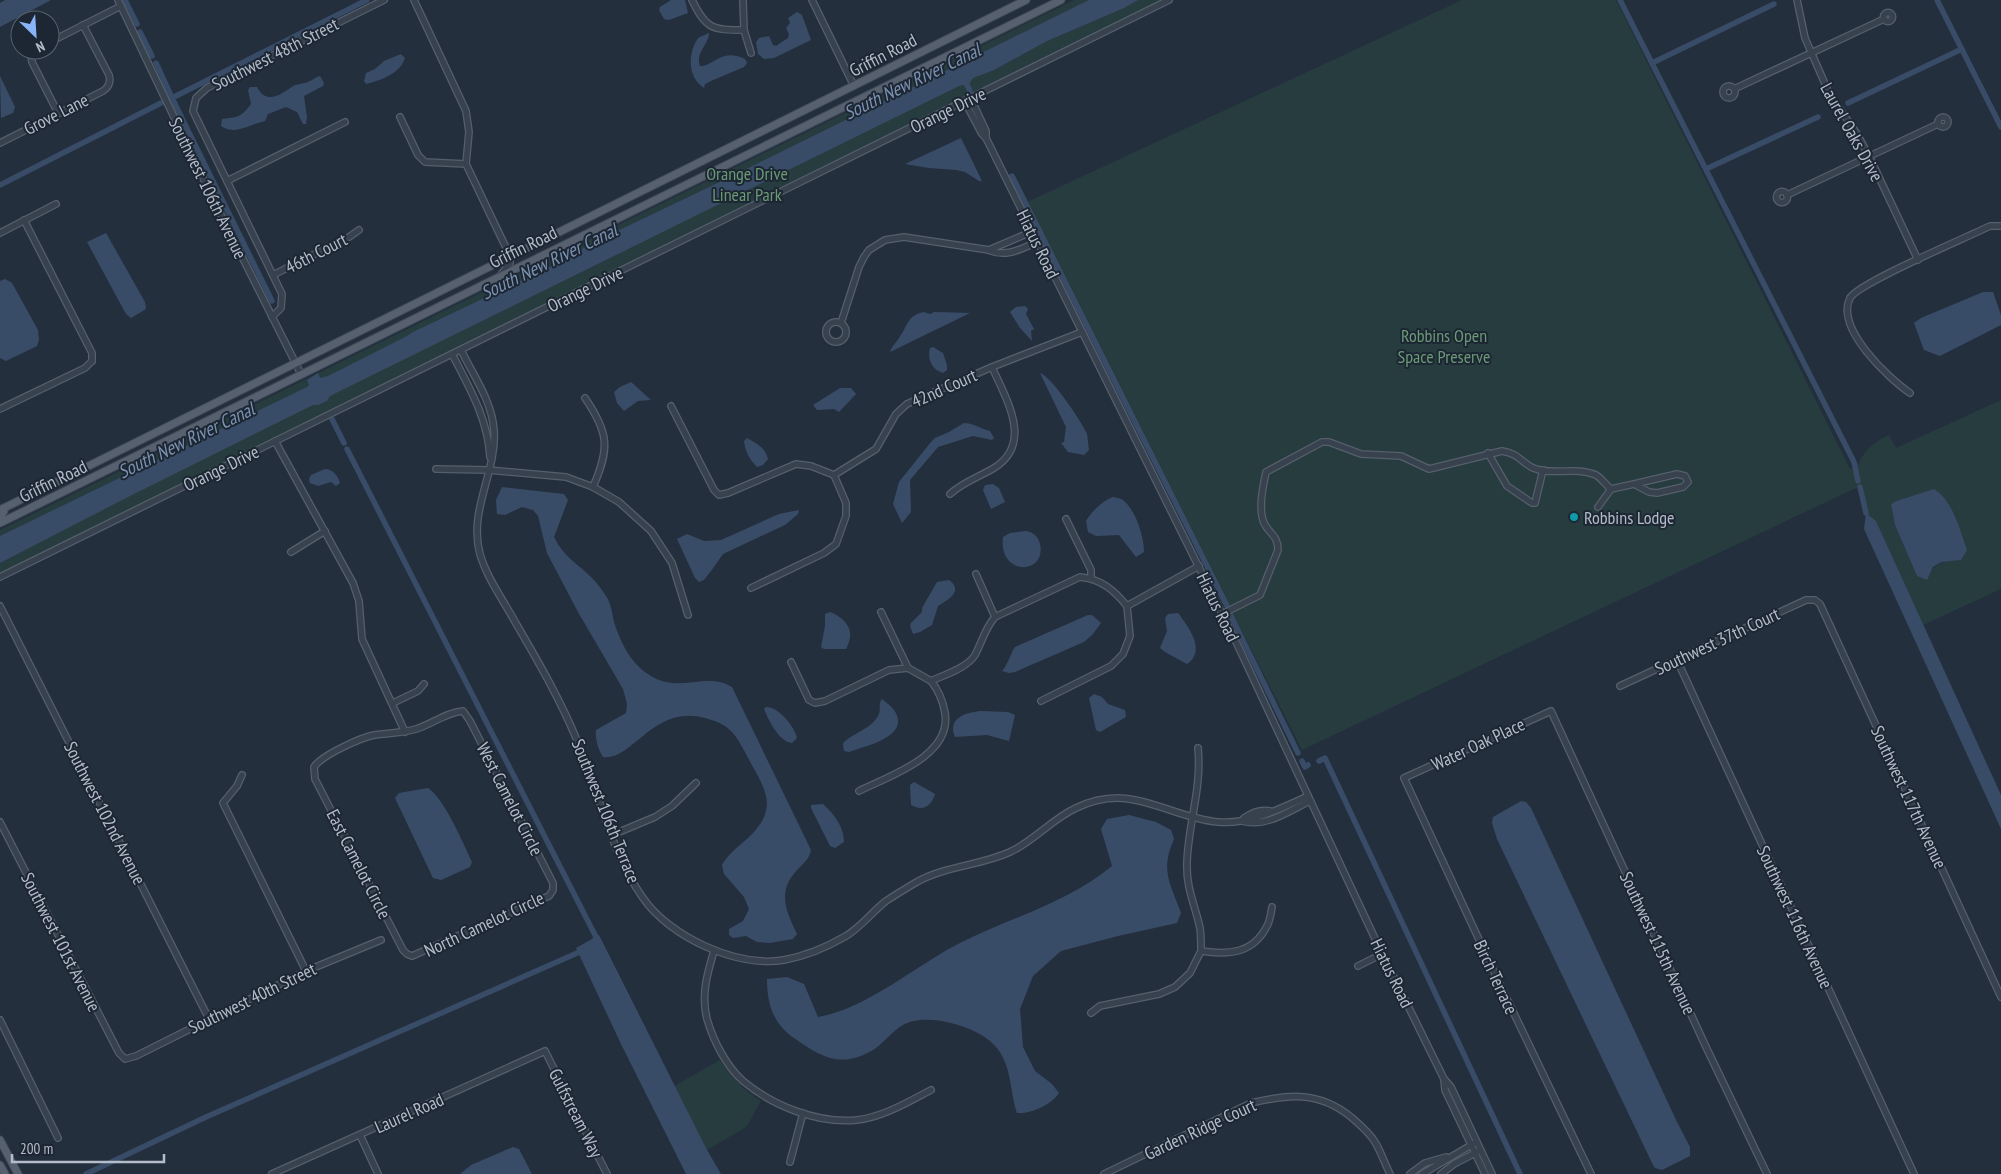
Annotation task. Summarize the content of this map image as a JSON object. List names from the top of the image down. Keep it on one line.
{"streets":{"main road":["Griffin Road"],"street":["Southwest 48th Street","Orange Drive","Grove Lane","Laurel Oaks Drive","Southwest 106th Avenue","Hiatus Road","46th Court","42nd Court","Southwest 37th Court","Water Oak Place","Southwest 117th Avenue","West Camelot Circle","Southwest 106th Terrace","Southwest 102nd Avenue","East Camelot Circle","Southwest 116th Avenue","North Camelot Circle","Southwest 101st Avenue","Southwest 115th Avenue","Birch Terrace","Southwest 40th Street","Laurel Road","Gulfstream Way","Garden Ridge Court"]},"crossings":[["Griffin Road","Southwest 106th Avenue"],["Orange Drive","Hiatus Road"],["Orange Drive","Southwest 106th Terrace"],["Hiatus Road","42nd Court"],["Hiatus Road","Southwest 106th Terrace"],["Southwest 37th Court","Southwest 117th Avenue"],["Southwest 37th Court","Southwest 116th Avenue"],["Water Oak Place","Southwest 115th Avenue"],["Water Oak Place","Birch Terrace"],["West Camelot Circle","East Camelot Circle"],["West Camelot Circle","North Camelot Circle"],["Southwest 102nd Avenue","Southwest 40th Street"],["East Camelot Circle","North Camelot Circle"],["Southwest 101st Avenue","Southwest 40th Street"],["Laurel Road","Gulfstream Way"]],"water":["South New River Canal"],"parks":["Orange Drive Linear Park","Robbins Open Space Preserve"],"places":["Robbins Lodge"],"scale_bar":"200 m","north":"bottom right"}
